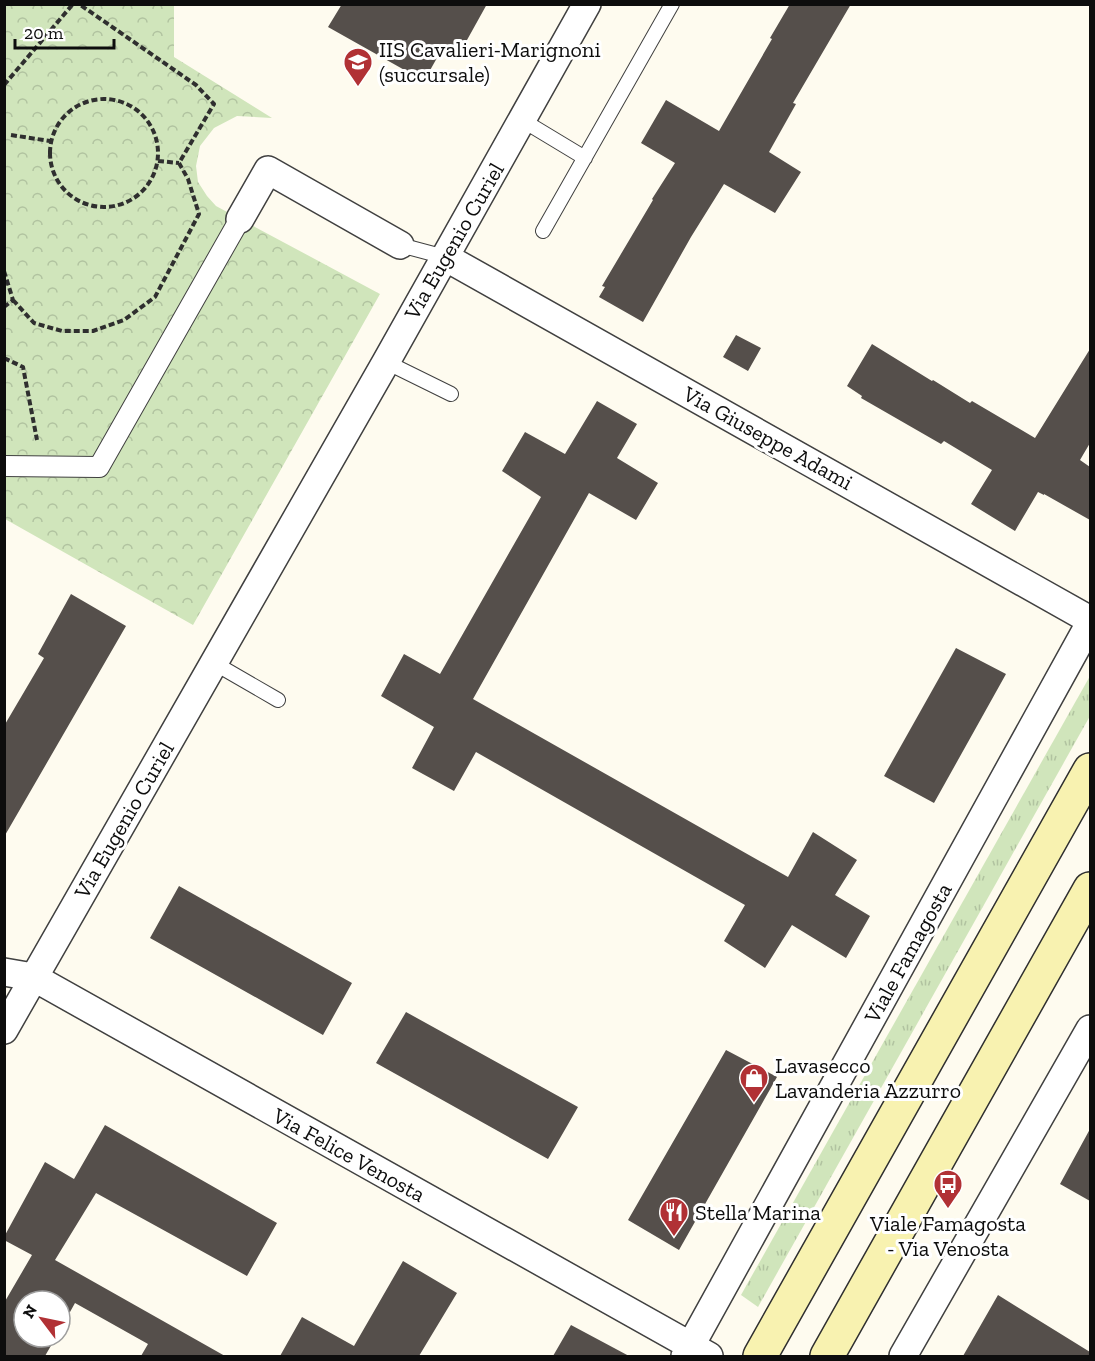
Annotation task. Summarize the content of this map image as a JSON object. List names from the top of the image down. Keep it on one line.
{"streets":{"street":["Via Eugenio Curiel","Via Giuseppe Adami","Viale Famagosta","Via Felice Venosta"]},"crossings":[["Via Eugenio Curiel","Via Giuseppe Adami"],["Via Eugenio Curiel","Via Felice Venosta"],["Via Giuseppe Adami","Viale Famagosta"],["Viale Famagosta","Via Felice Venosta"]],"places":{"school or university":["IIS Cavalieri-Marignoni (succursale)"],"shop":["Lavasecco Lavanderia Azzurro"],"bus stop":["Viale Famagosta - Via Venosta"],"restaurant":["Stella Marina"]},"scale_bar":"20 m","north":"top left"}
